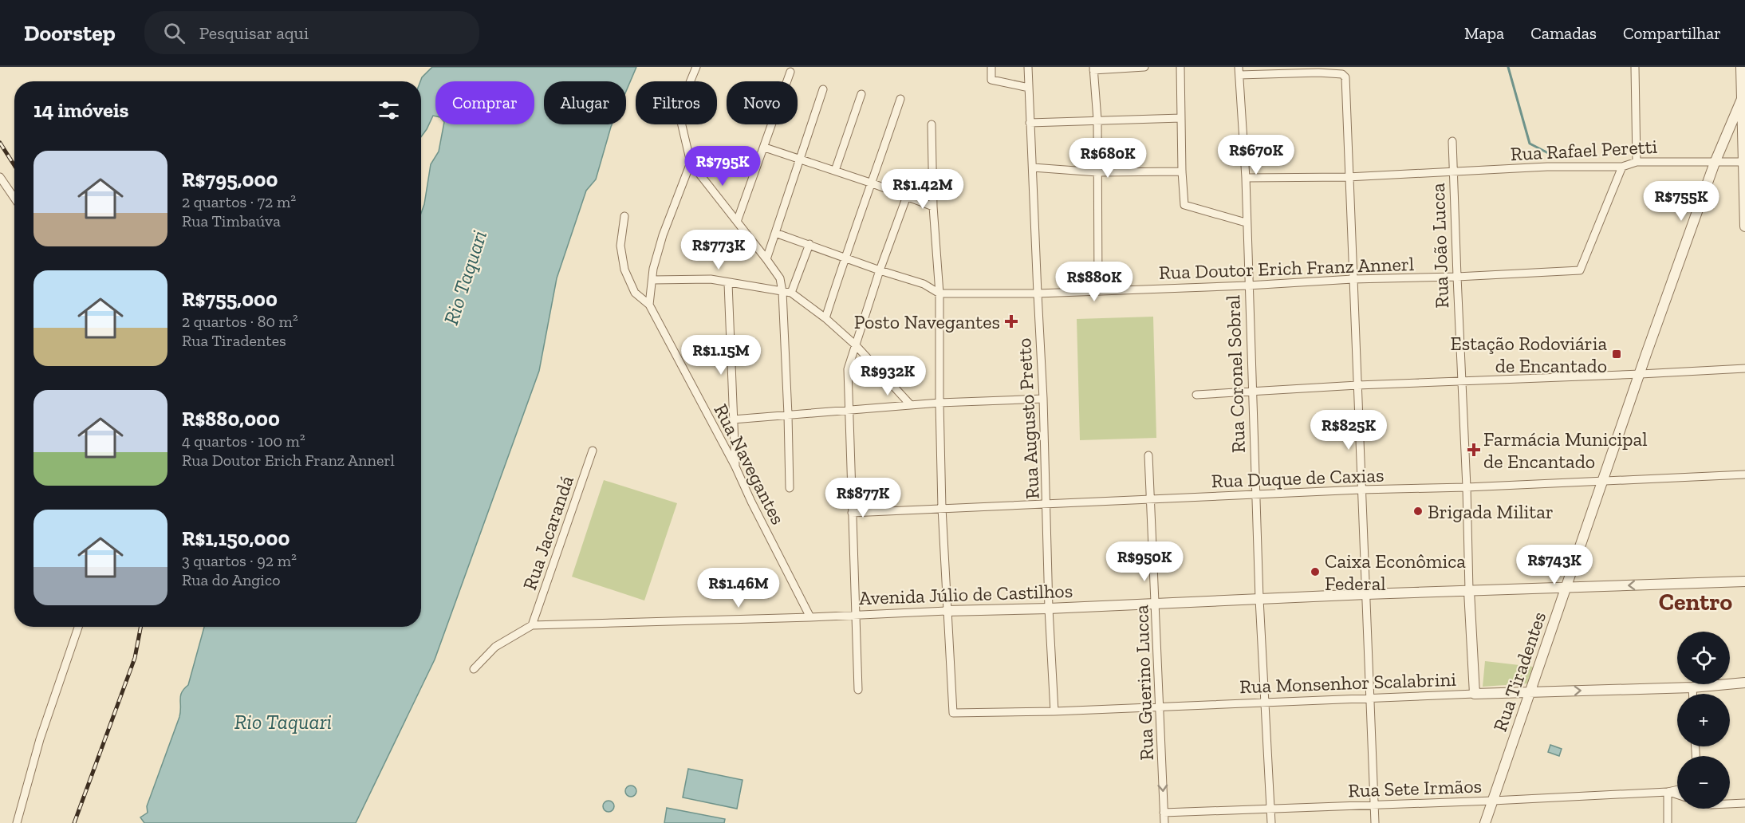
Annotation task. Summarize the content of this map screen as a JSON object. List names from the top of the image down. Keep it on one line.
{"streets":{"street":["Rua Rafael Peretti","Rua João Lucca","Rua Doutor Erich Franz Annerl","Rua Coronel Sobral","Rua Augusto Pretto","Rua Navegantes","Rua Duque de Caxias","Rua Jacarandá","Avenida Júlio de Castilhos","Rua Tiradentes","Rua Guerino Lucca","Rua Monsenhor Scalabrini","Rua Sete Irmãos"]},"crossings":[["Rua Rafael Peretti","Rua João Lucca"],["Rua Rafael Peretti","Rua Doutor Erich Franz Annerl"],["Rua Rafael Peretti","Rua Tiradentes"],["Rua João Lucca","Rua Doutor Erich Franz Annerl"],["Rua João Lucca","Rua Duque de Caxias"],["Rua João Lucca","Avenida Júlio de Castilhos"],["Rua João Lucca","Rua Monsenhor Scalabrini"],["Rua Doutor Erich Franz Annerl","Rua Coronel Sobral"],["Rua Doutor Erich Franz Annerl","Rua Augusto Pretto"],["Rua Coronel Sobral","Rua Duque de Caxias"],["Rua Coronel Sobral","Avenida Júlio de Castilhos"],["Rua Coronel Sobral","Rua Monsenhor Scalabrini"],["Rua Coronel Sobral","Rua Sete Irmãos"],["Rua Augusto Pretto","Rua Duque de Caxias"],["Rua Augusto Pretto","Avenida Júlio de Castilhos"],["Rua Augusto Pretto","Rua Monsenhor Scalabrini"],["Rua Navegantes","Avenida Júlio de Castilhos"],["Rua Duque de Caxias","Rua Tiradentes"],["Rua Duque de Caxias","Rua Guerino Lucca"],["Rua Jacarandá","Avenida Júlio de Castilhos"],["Avenida Júlio de Castilhos","Rua Tiradentes"],["Avenida Júlio de Castilhos","Rua Guerino Lucca"],["Avenida Júlio de Castilhos","Rua Monsenhor Scalabrini"],["Rua Tiradentes","Rua Monsenhor Scalabrini"],["Rua Tiradentes","Rua Sete Irmãos"],["Rua Guerino Lucca","Rua Monsenhor Scalabrini"],["Rua Guerino Lucca","Rua Sete Irmãos"]],"districts":["Centro"],"water":["Rio Taquari"],"places":{"health":["Posto Navegantes","Farmácia Municipal de Encantado"],"transit":["Estação Rodoviária de Encantado"],"other":["Brigada Militar","Caixa Econômica Federal"]},"page":{"header":"Doorstep","search":"Pesquisar aqui","nav":["Mapa","Camadas","Compartilhar"],"chip":["Comprar","Alugar","Filtros","Novo"],"heading":"14 imóveis","price":["R$670K","R$680K","R$795K","R$1.42M","R$755K","R$773K","R$880K","R$1.15M","R$932K","R$825K","R$877K","R$950K","R$743K","R$1.46M"],"list":[{"name":"R$795,000","note":"2 quartos · 72 m² · Rua Timbaúva"},{"name":"R$755,000","note":"2 quartos · 80 m² · Rua Tiradentes"},{"name":"R$880,000","note":"4 quartos · 100 m² · Rua Doutor Erich Franz Annerl"},{"name":"R$1,150,000","note":"3 quartos · 92 m² · Rua do Angico"}],"map_buttons":["+","−"]}}
